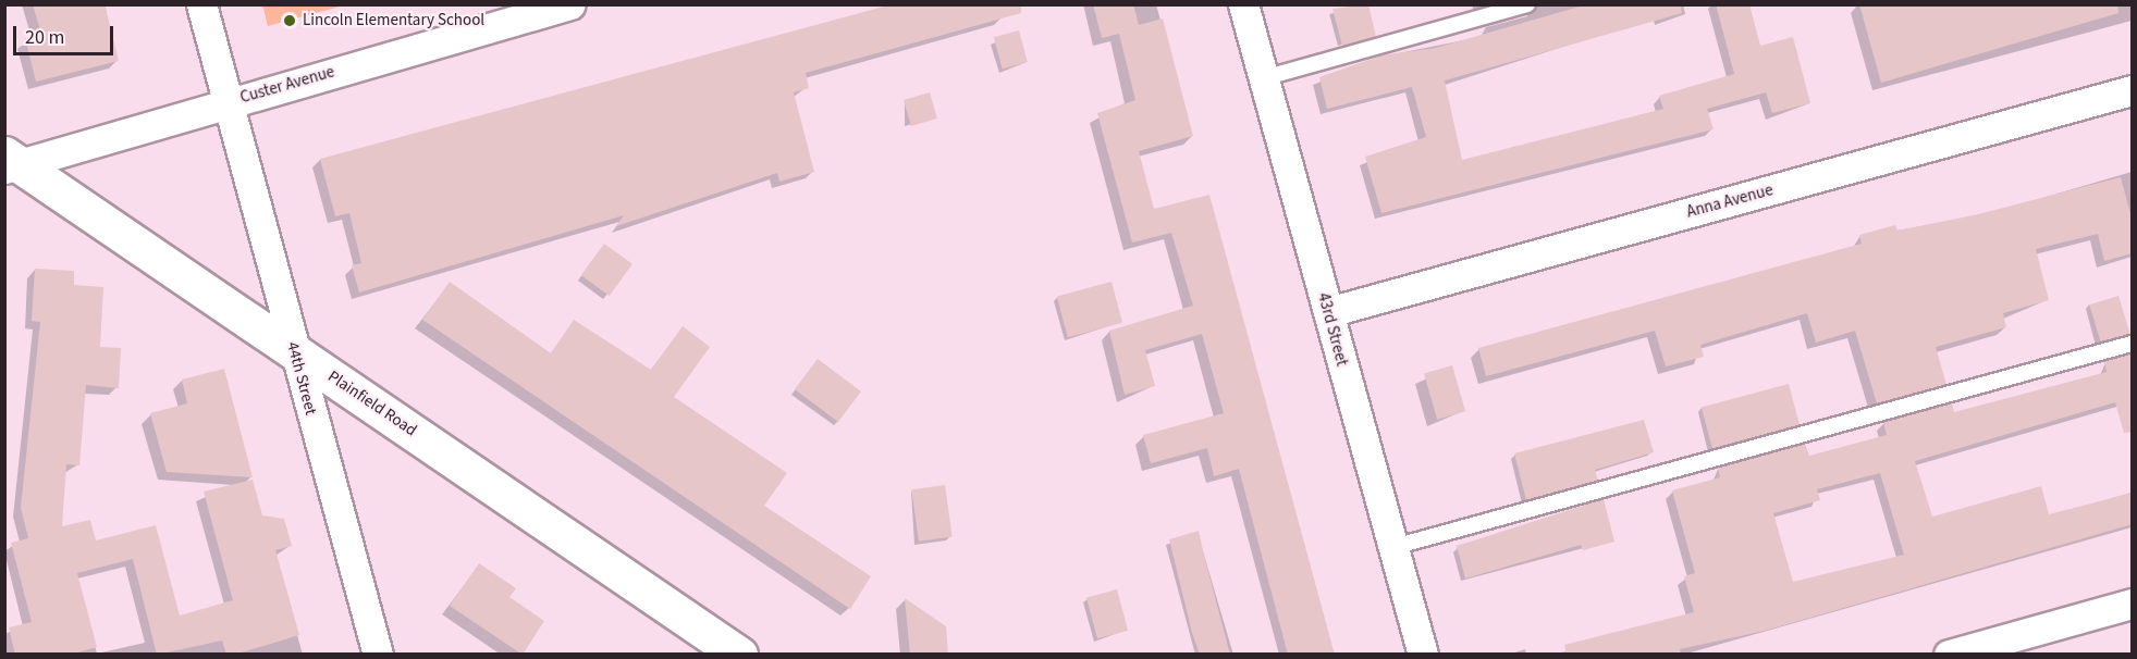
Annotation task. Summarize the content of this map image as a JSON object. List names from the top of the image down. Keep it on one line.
{"streets":{"street":["Custer Avenue","Anna Avenue","43rd Street","44th Street","Plainfield Road"]},"crossings":[["Custer Avenue","44th Street"],["Custer Avenue","Plainfield Road"],["Anna Avenue","43rd Street"],["44th Street","Plainfield Road"]],"places":["Lincoln Elementary School"],"scale_bar":"20 m"}
